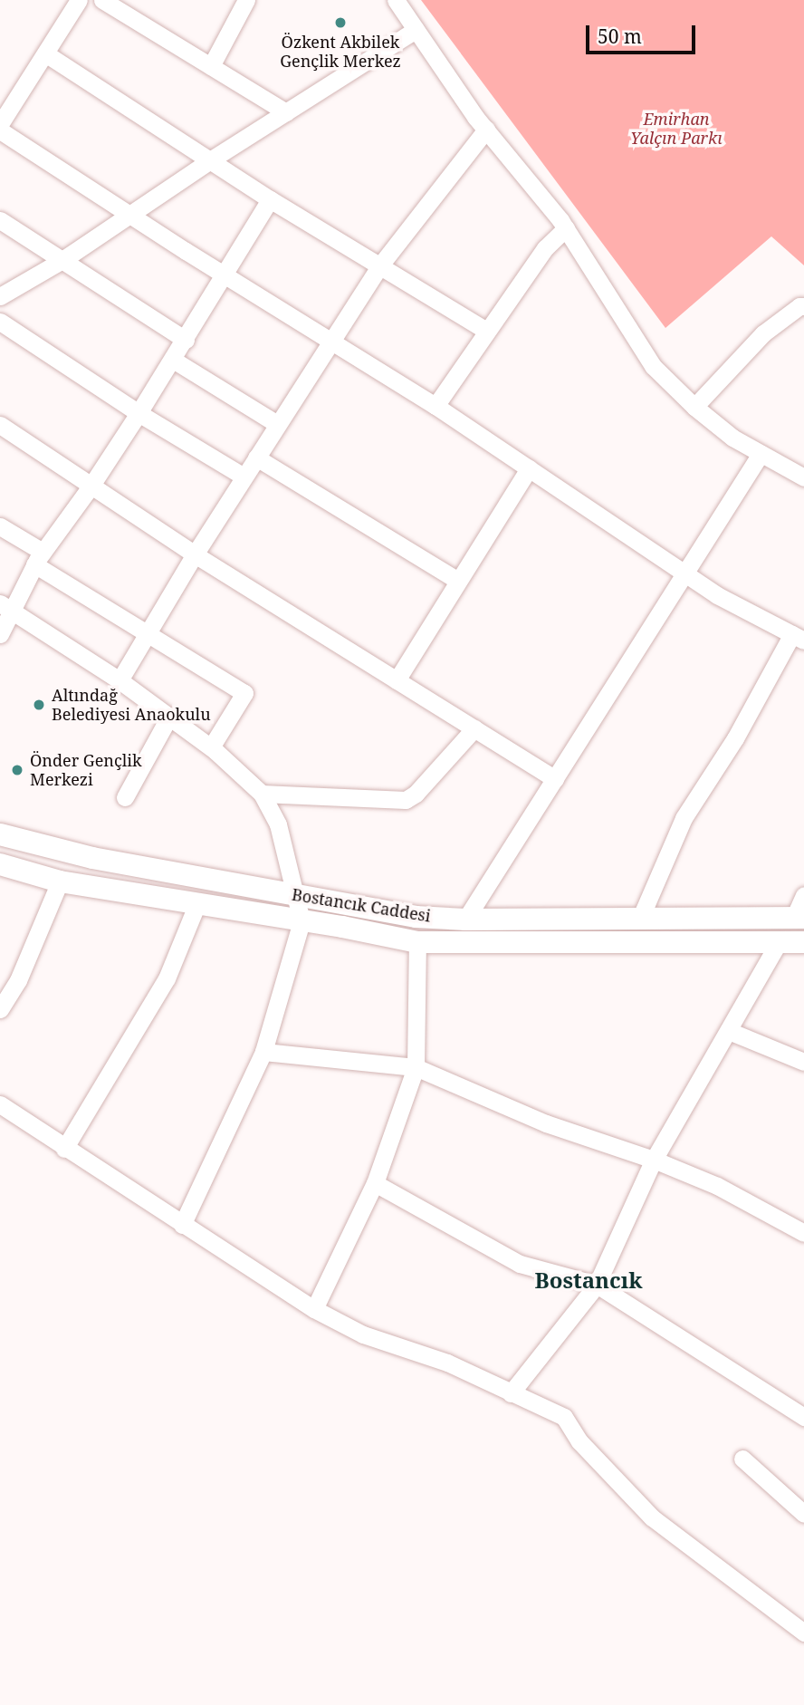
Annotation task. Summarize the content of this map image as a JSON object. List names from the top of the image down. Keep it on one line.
{"streets":{"main road":["Bostancık Caddesi"]},"districts":["Bostancık"],"parks":["Emirhan Yalçın Parkı"],"places":["Özkent Akbilek Gençlik Merkez","Altındağ Belediyesi Anaokulu","Önder Gençlik Merkezi"],"scale_bar":"50 m"}
